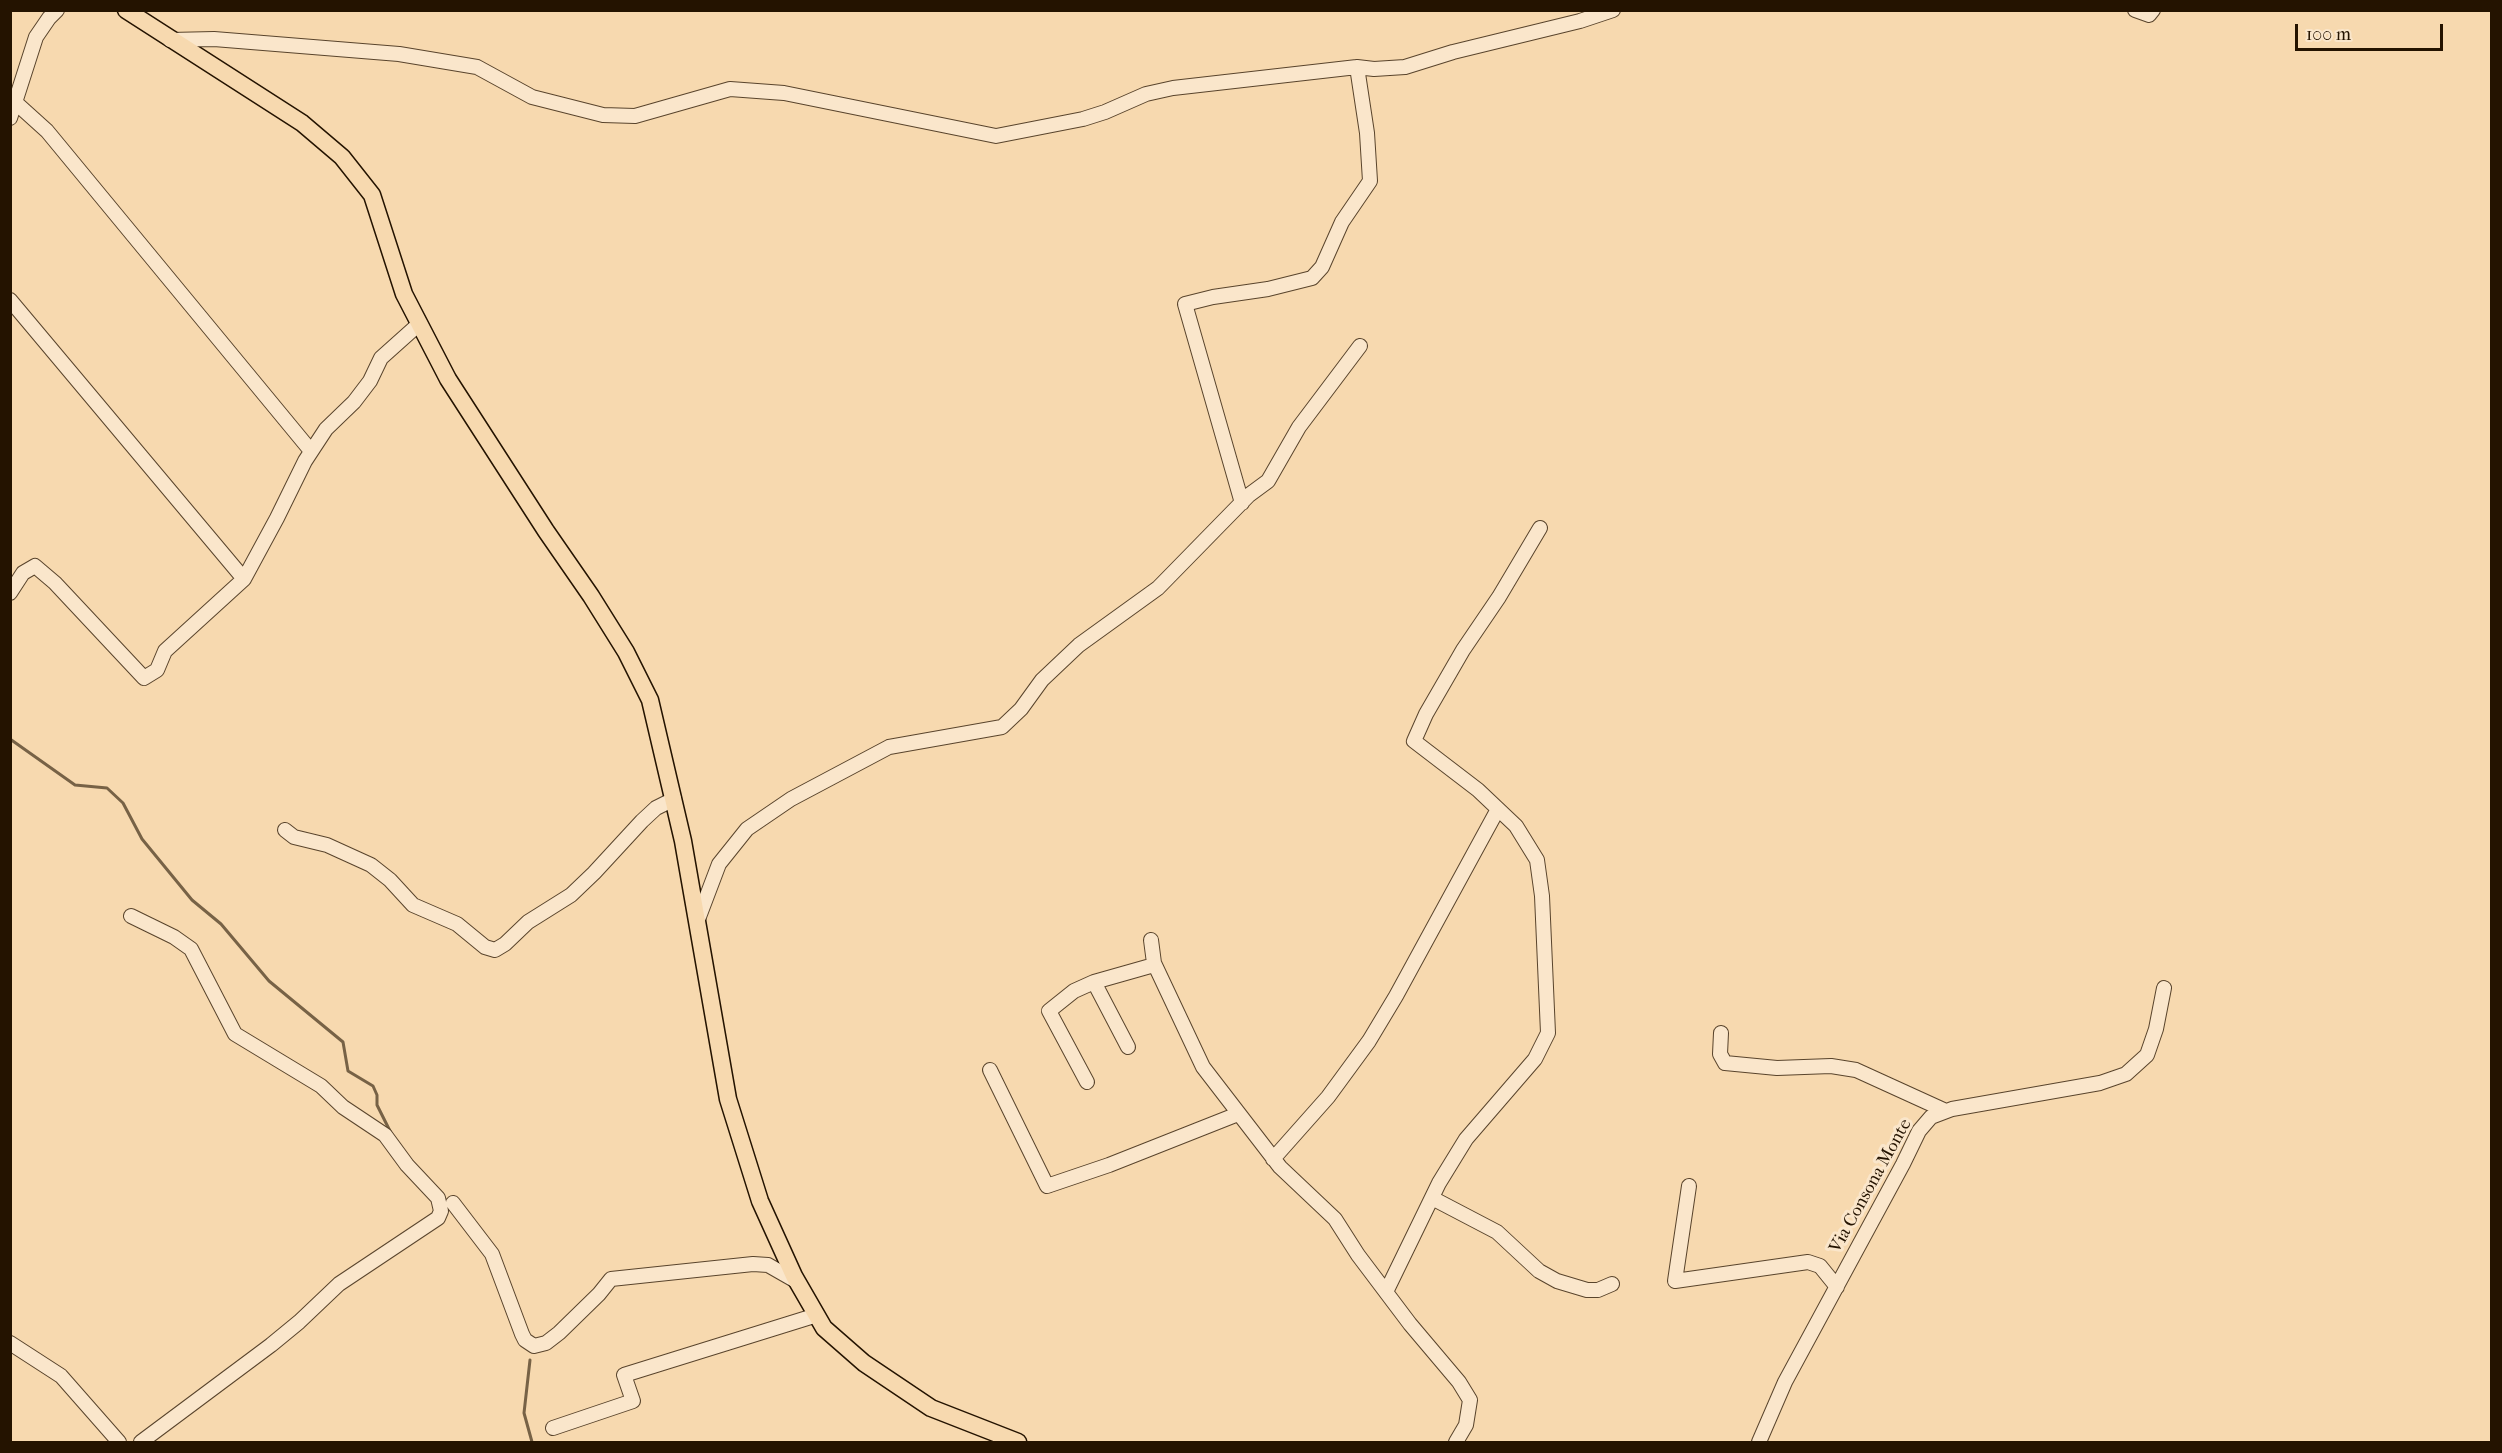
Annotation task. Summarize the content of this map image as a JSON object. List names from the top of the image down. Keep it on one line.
{"streets":{"street":["Via Consona Monte"]},"scale_bar":"100 m"}
